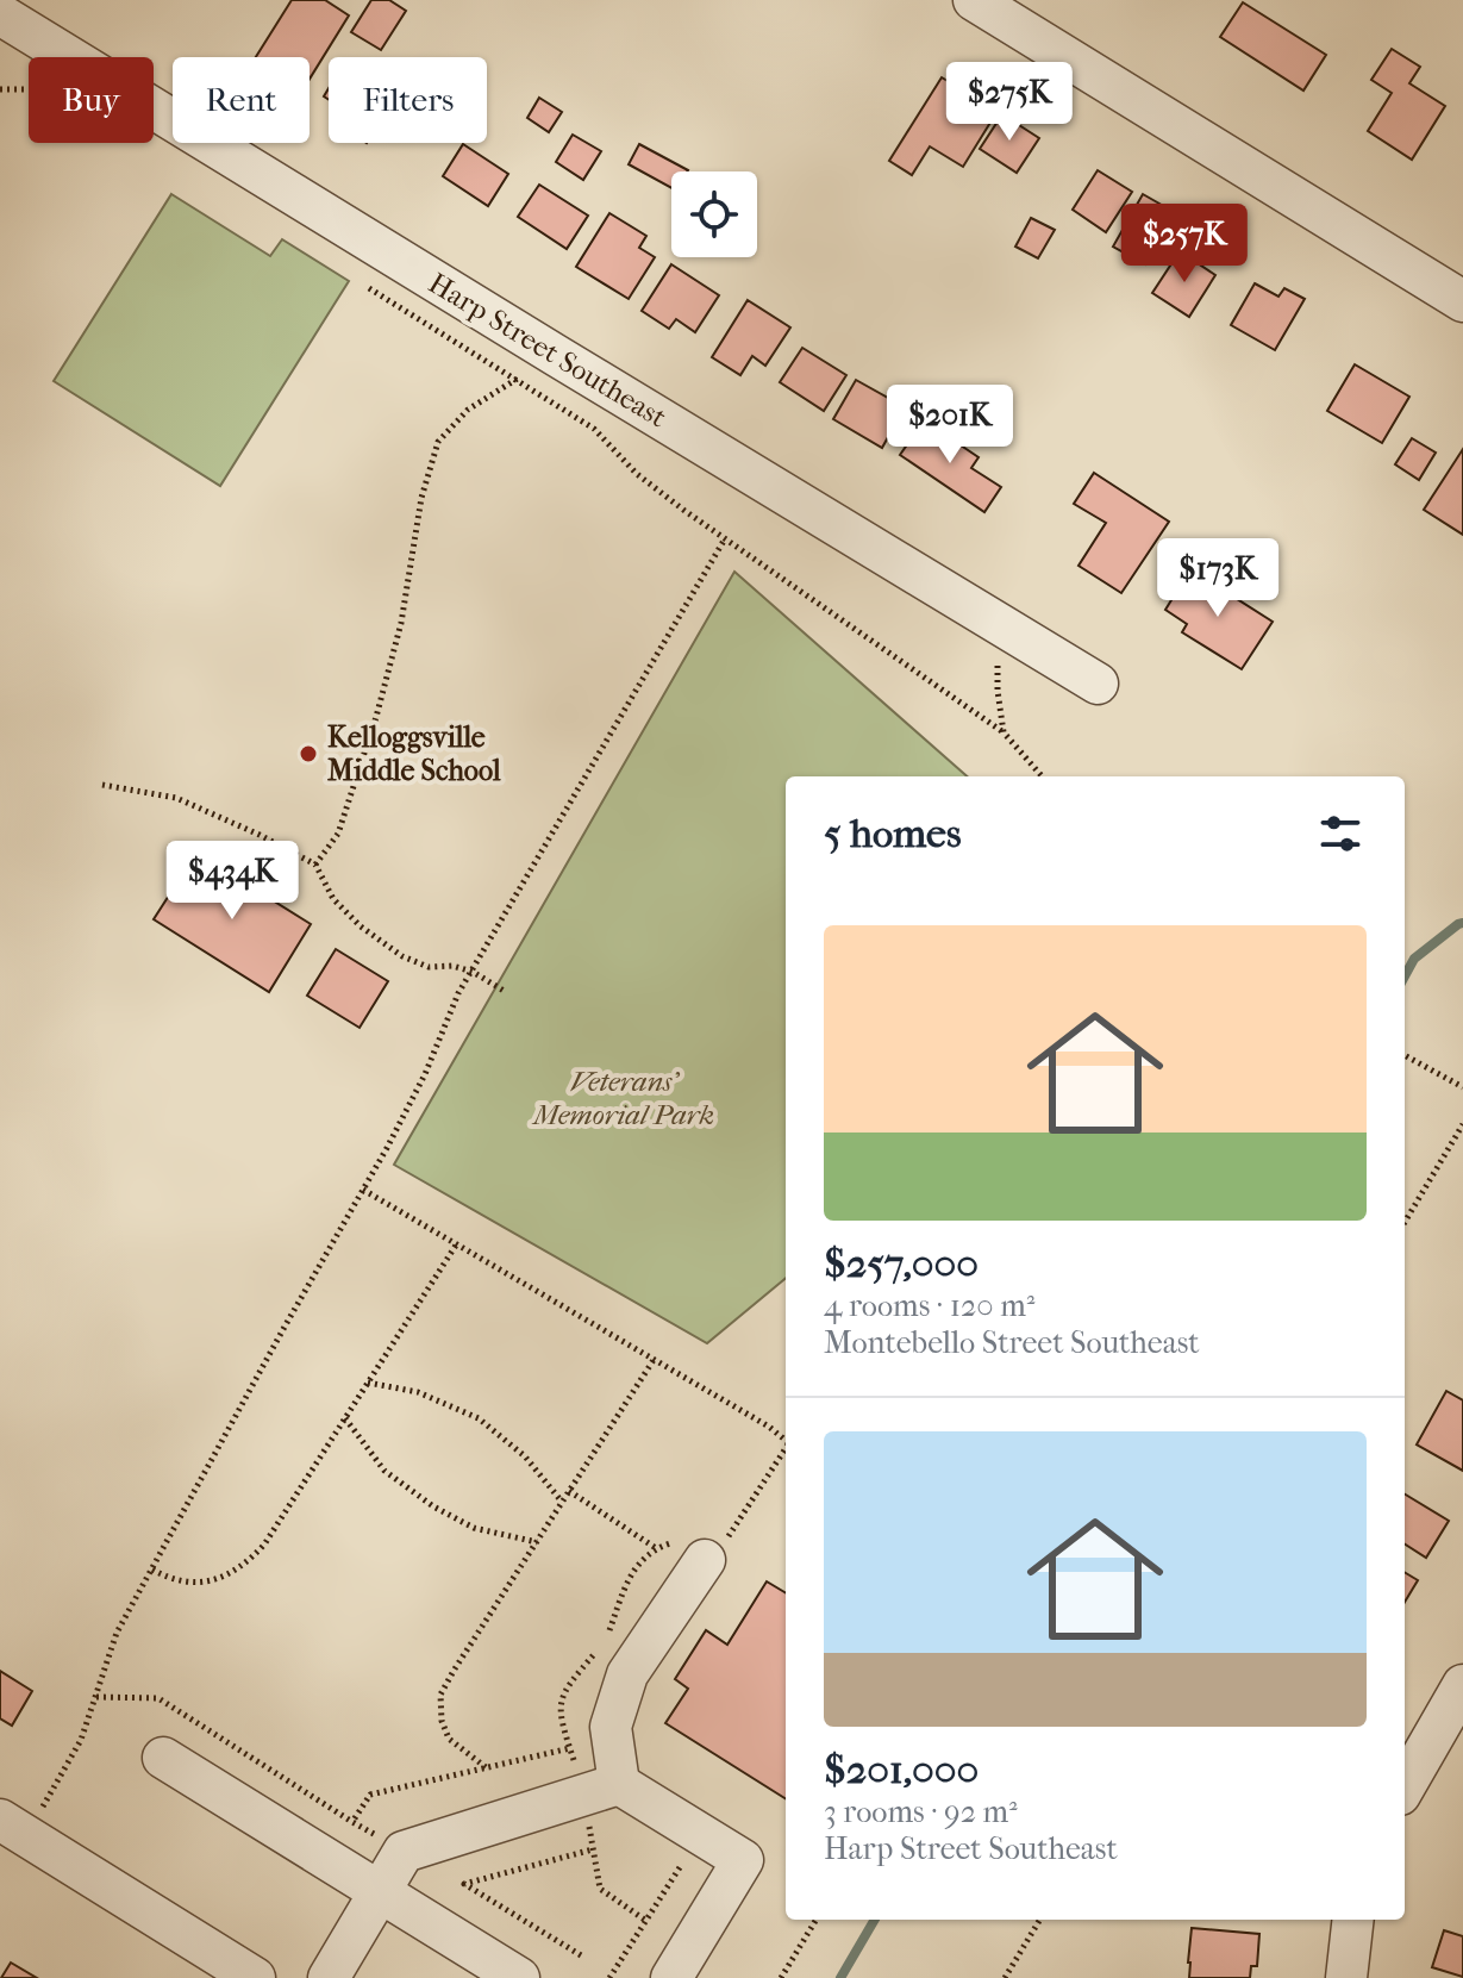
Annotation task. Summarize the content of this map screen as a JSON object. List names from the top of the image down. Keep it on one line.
{"streets":{"street":["Harp Street Southeast"]},"parks":["Veterans' Memorial Park"],"places":["Kelloggsville Middle School"],"page":{"chip":["Buy","Rent","Filters"],"price":["$275K","$257K","$201K","$173K","$434K"],"heading":"5 homes","list":[{"name":"$257,000","note":"4 rooms · 120 m² · Montebello Street Southeast"},{"name":"$201,000","note":"3 rooms · 92 m² · Harp Street Southeast"}]}}
